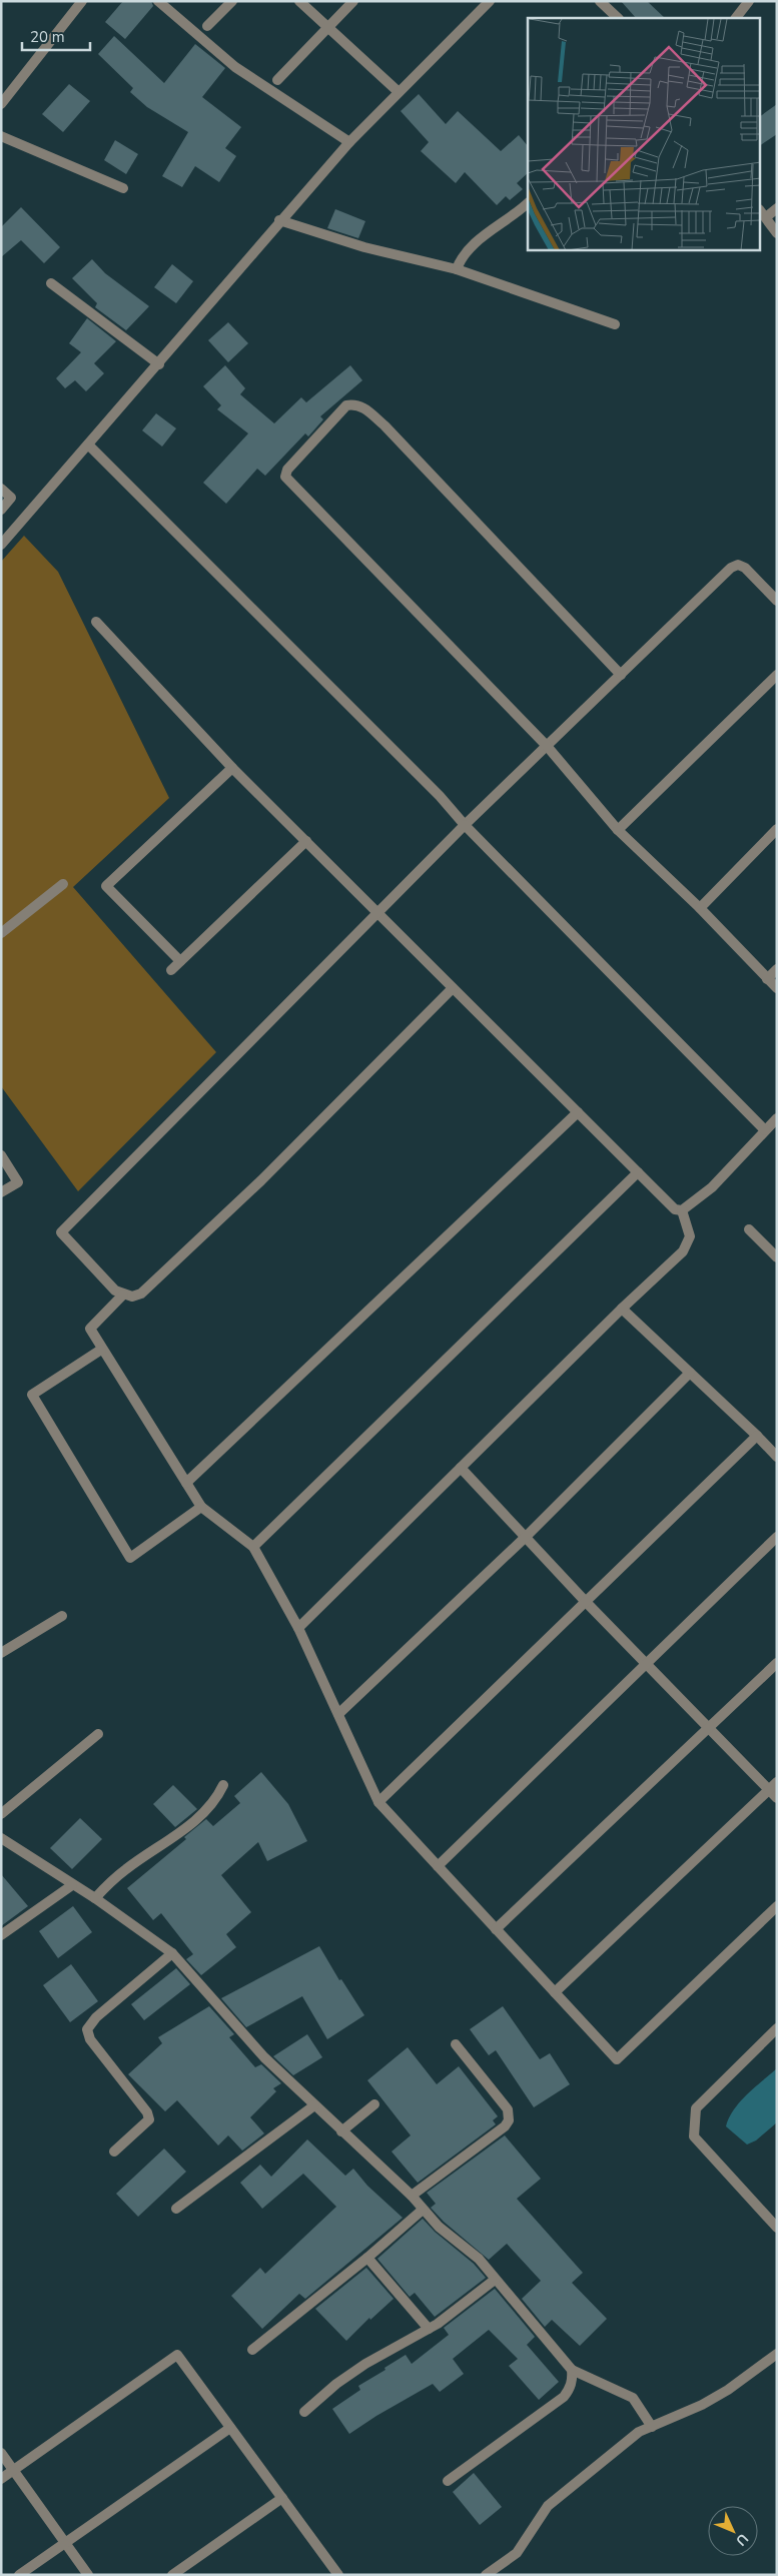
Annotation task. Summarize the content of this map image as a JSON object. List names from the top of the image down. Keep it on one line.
{"scale_bar":"20 m","north":"bottom right"}
